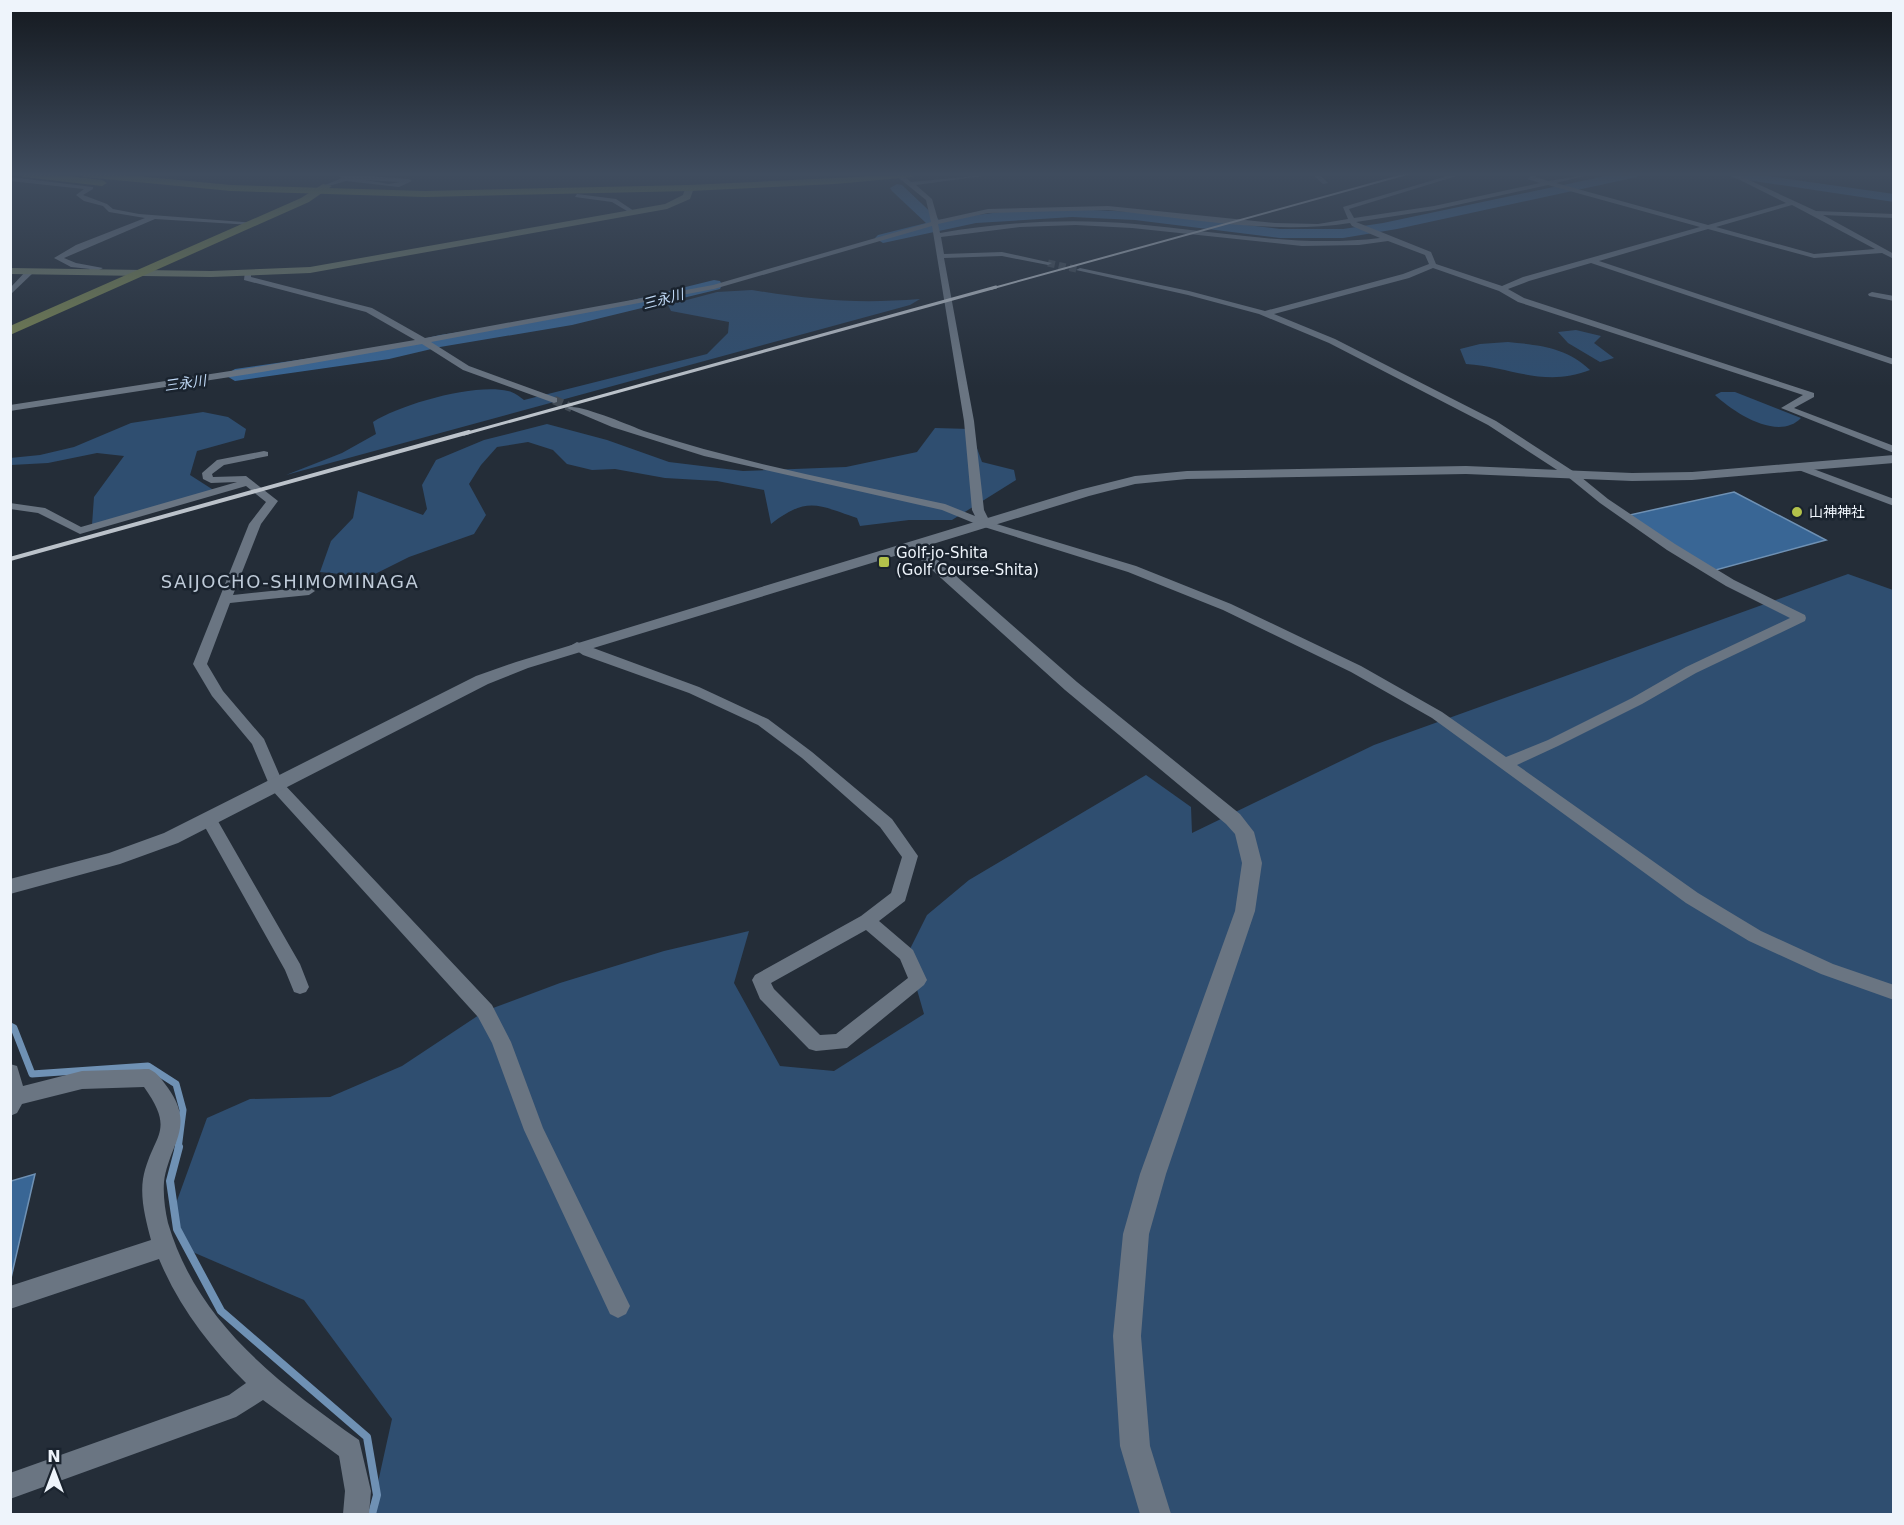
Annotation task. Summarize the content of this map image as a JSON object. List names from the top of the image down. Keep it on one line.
{"districts":["SAIJOCHO-SHIMOMINAGA"],"water":["三永川"],"places":{"other":["山神神社"],"transit":["Golf-jo-Shita (Golf Course-Shita)"]},"north":"top"}
